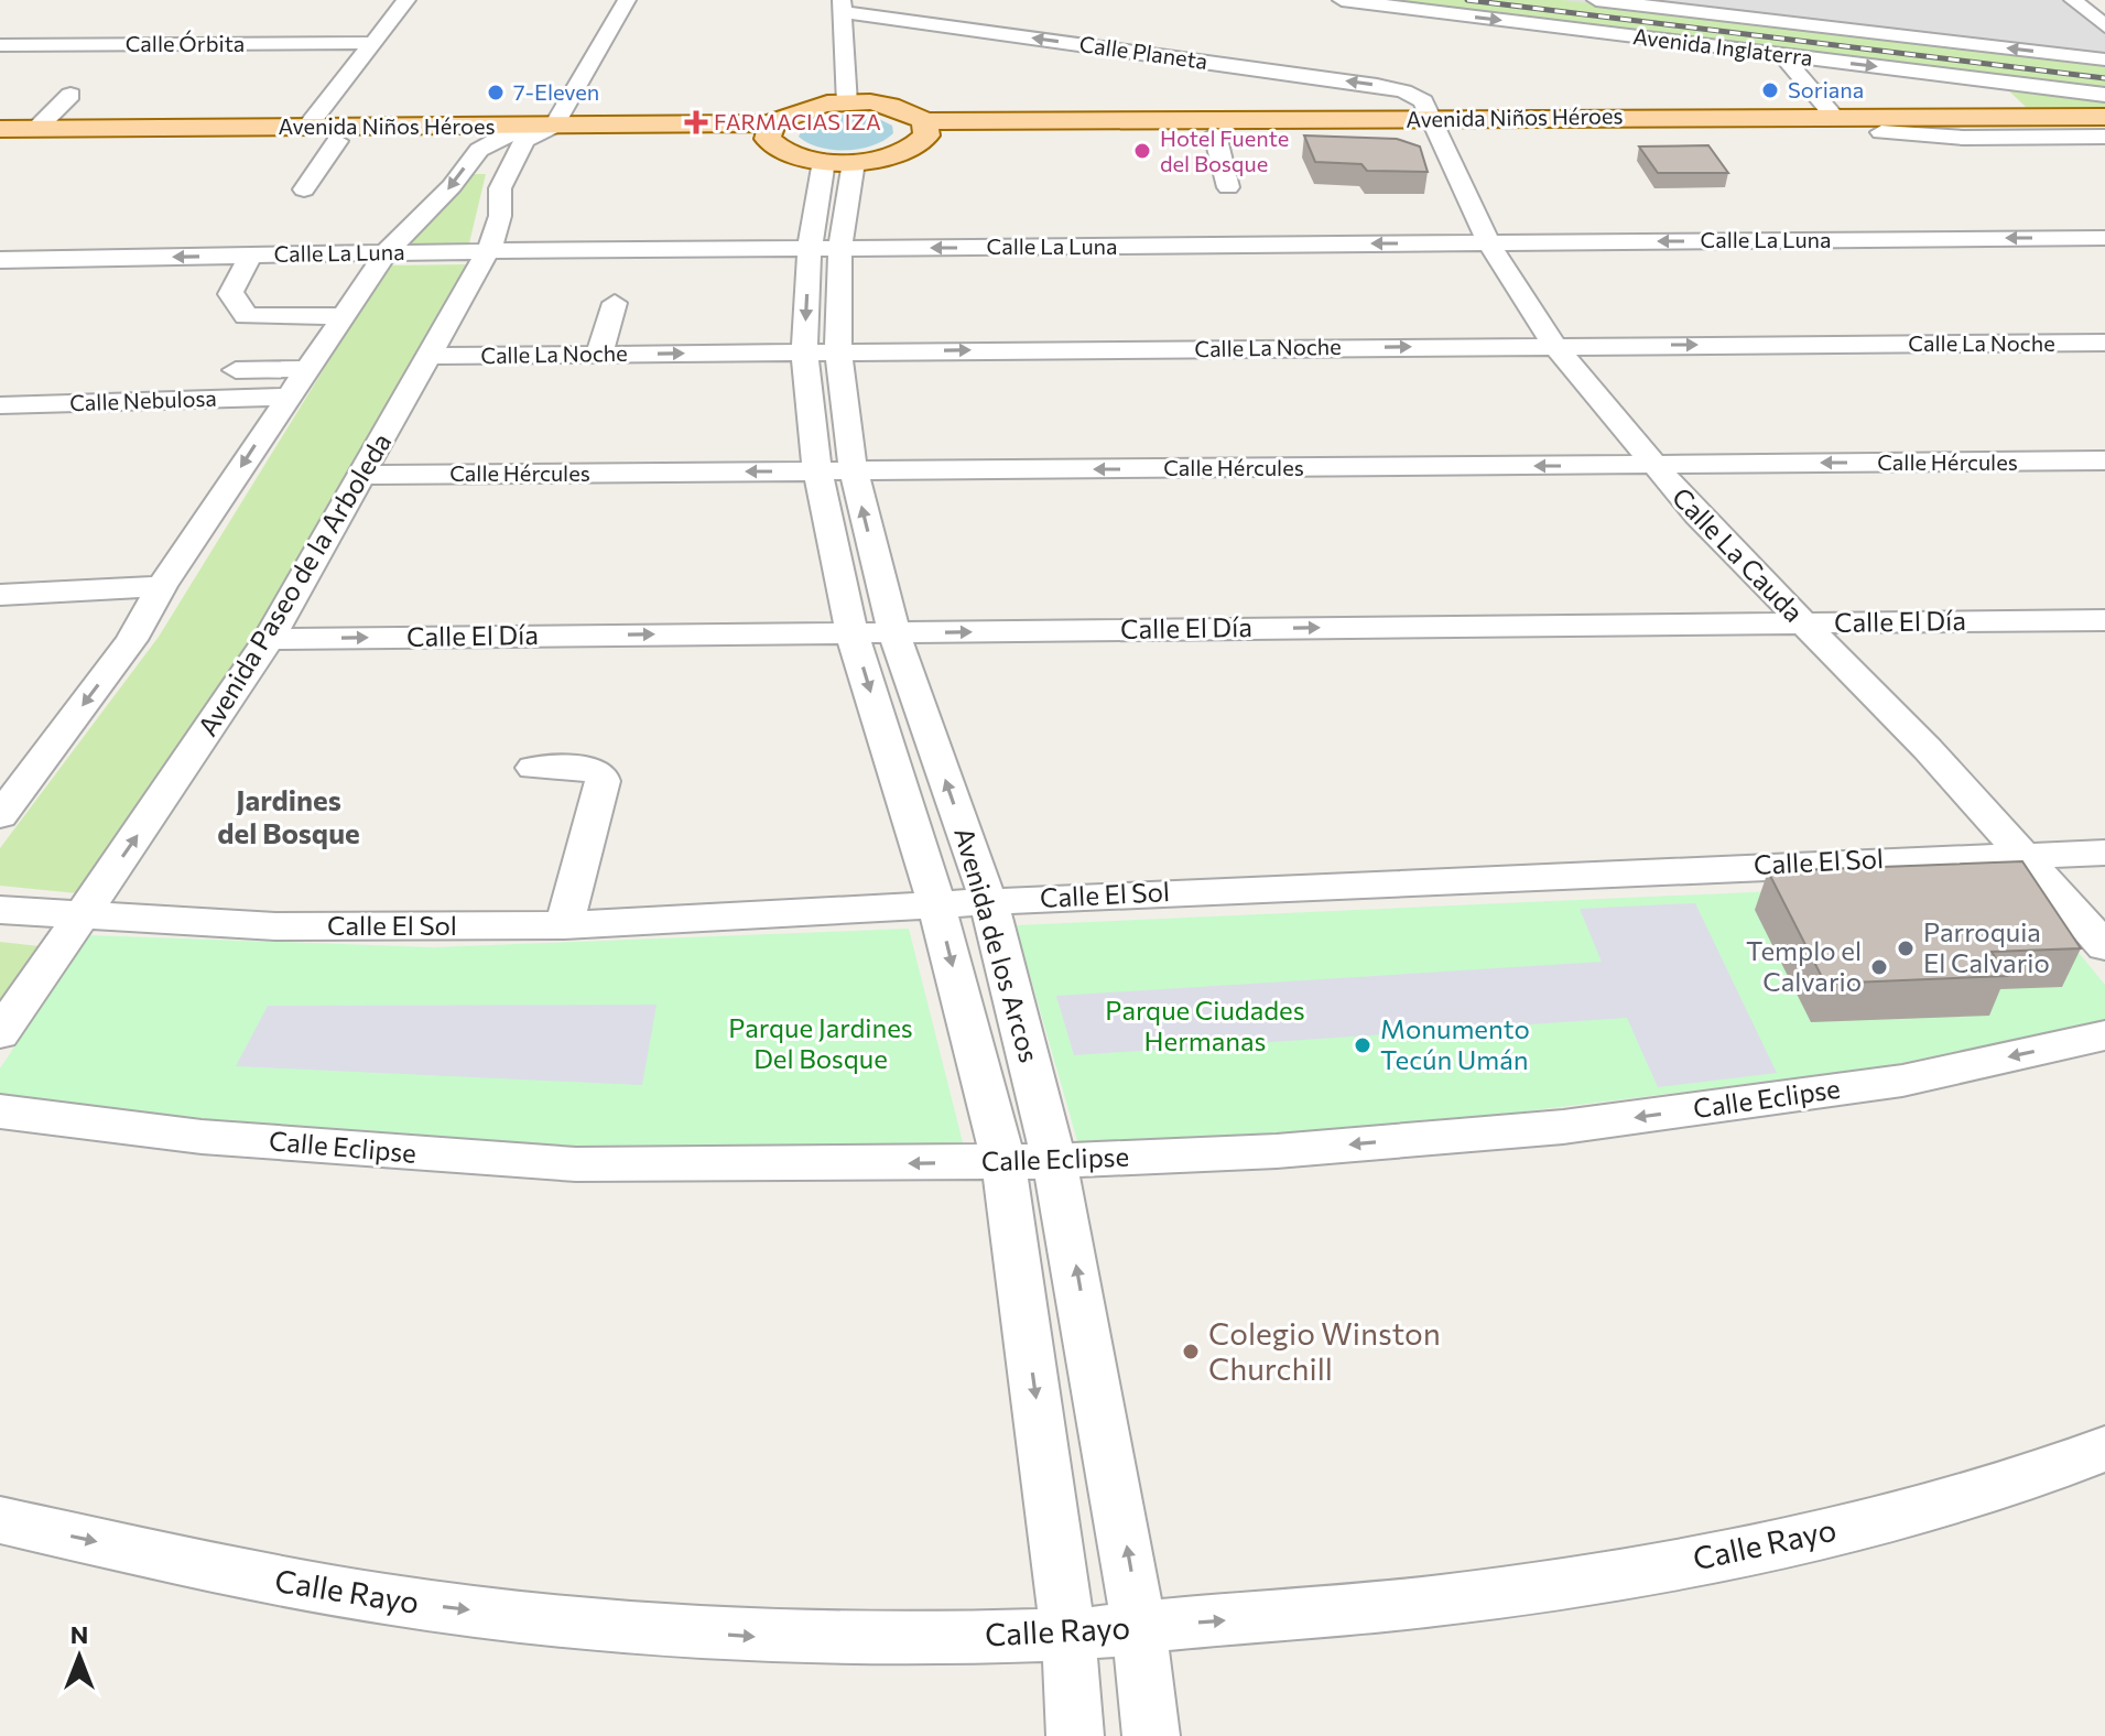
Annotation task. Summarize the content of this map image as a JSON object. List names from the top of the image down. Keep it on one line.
{"streets":{"main road":["Avenida Niños Héroes"],"street":["Calle Órbita","Avenida Inglaterra","Calle Planeta","Calle La Luna","Calle La Noche","Calle Nebulosa","Calle Hércules","Calle La Cauda","Avenida Paseo de la Arboleda","Calle El Día","Calle El Sol","Avenida de los Arcos","Calle Eclipse","Calle Rayo"]},"crossings":[["Calle Planeta","Avenida Niños Héroes"],["Calle Planeta","Calle La Cauda"],["Avenida Niños Héroes","Calle La Cauda"],["Avenida Niños Héroes","Avenida Paseo de la Arboleda"],["Calle La Luna","Calle La Cauda"],["Calle La Luna","Avenida Paseo de la Arboleda"],["Calle La Luna","Avenida de los Arcos"],["Calle La Noche","Calle La Cauda"],["Calle La Noche","Avenida Paseo de la Arboleda"],["Calle La Noche","Avenida de los Arcos"],["Calle Hércules","Calle La Cauda"],["Calle Hércules","Avenida Paseo de la Arboleda"],["Calle Hércules","Avenida de los Arcos"],["Calle La Cauda","Calle El Día"],["Calle La Cauda","Calle El Sol"],["Avenida Paseo de la Arboleda","Calle El Día"],["Avenida Paseo de la Arboleda","Calle El Sol"],["Calle El Día","Avenida de los Arcos"],["Calle El Sol","Avenida de los Arcos"],["Avenida de los Arcos","Calle Eclipse"],["Avenida de los Arcos","Calle Rayo"]],"one_way":["Calle Planeta","Calle La Luna","Calle La Noche","Calle Hércules","Calle El Día","Calle Eclipse","Calle Rayo"],"districts":["Jardines del Bosque"],"parks":["Parque Ciudades Hermanas","Parque Jardines Del Bosque"],"places":{"other":["Soriana","7-Eleven","Hotel Fuente del Bosque","Parroquia El Calvario","Templo el Calvario","Monumento Tecún Umán","Colegio Winston Churchill"],"health":["FARMACIAS IZA"]},"north":"top"}
